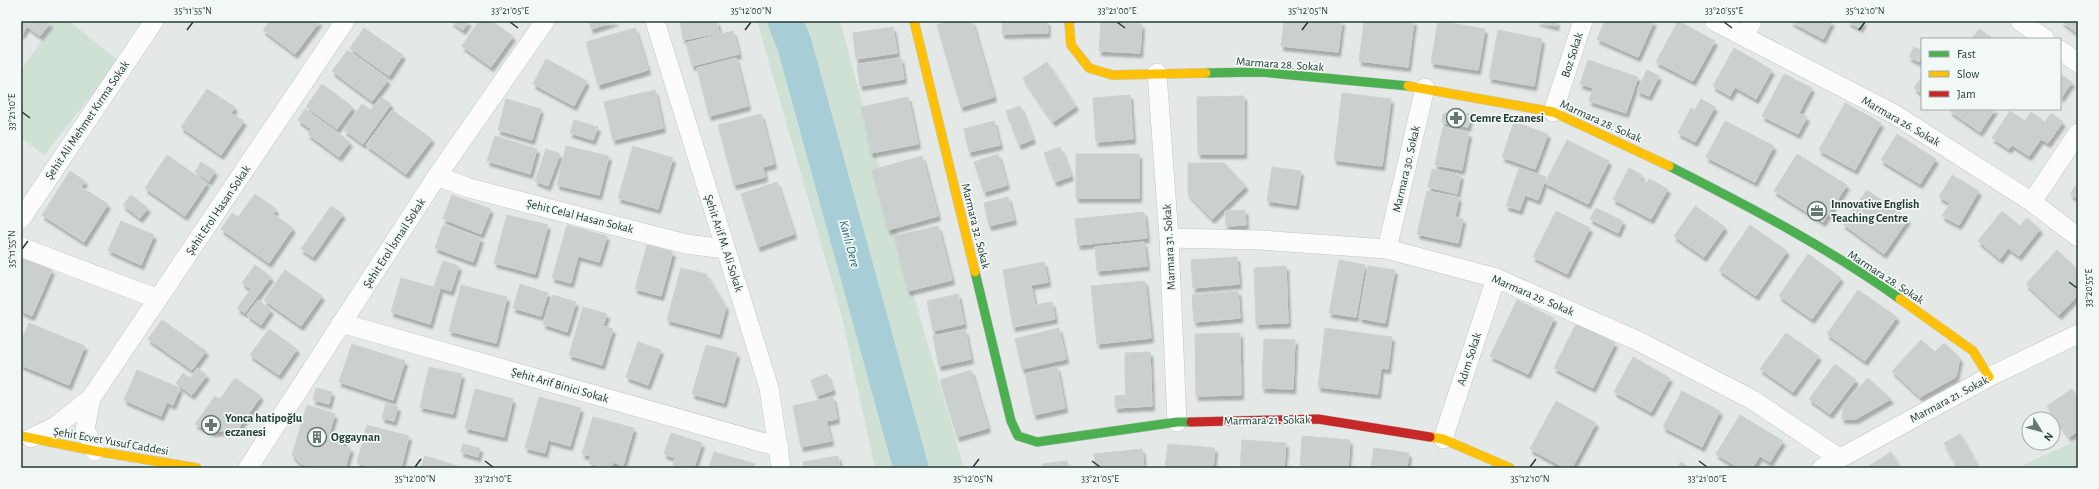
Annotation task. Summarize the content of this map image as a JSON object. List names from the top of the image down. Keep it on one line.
{"streets":{"street":["Boz Sokak","Marmara 28. Sokak","Şehit Ali Mehmet Kırma Sokak","Marmara 26. Sokak","Marmara 30. Sokak","Şehit Erol Hasan Sokak","Şehit Celal Hasan Sokak","Marmara 32. Sokak","Şehit Erol İsmail Sokak","Şehit Arif M. Ali Sokak","Marmara 31. Sokak","Marmara 29. Sokak","Adım Sokak","Şehit Arif Binici Sokak","Marmara 21. Sokak","Şehit Ecvet Yusuf Caddesi"]},"crossings":[["Boz Sokak","Marmara 28. Sokak"],["Marmara 28. Sokak","Marmara 30. Sokak"],["Marmara 28. Sokak","Marmara 31. Sokak"],["Marmara 28. Sokak","Marmara 21. Sokak"],["Marmara 30. Sokak","Marmara 29. Sokak"],["Şehit Erol Hasan Sokak","Şehit Ecvet Yusuf Caddesi"],["Şehit Celal Hasan Sokak","Şehit Erol İsmail Sokak"],["Şehit Celal Hasan Sokak","Şehit Arif M. Ali Sokak"],["Marmara 32. Sokak","Marmara 21. Sokak"],["Şehit Erol İsmail Sokak","Şehit Arif Binici Sokak"],["Şehit Arif M. Ali Sokak","Şehit Arif Binici Sokak"],["Marmara 31. Sokak","Marmara 29. Sokak"],["Marmara 31. Sokak","Marmara 21. Sokak"],["Marmara 29. Sokak","Adım Sokak"],["Marmara 29. Sokak","Marmara 21. Sokak"],["Adım Sokak","Marmara 21. Sokak"]],"water":["Kanlı Dere"],"places":{"pharmacy":["Cemre Eczanesi","Yonca hatipoğlu eczanesi"],"office":["Innovative English Teaching Centre"],"building":["Oggaynan"]},"legend":["Fast","Slow","Jam"],"north":"bottom right","coordinates":["35°11'55\"N","33°21'05\"E","35°12'00\"N","33°21'00\"E","35°12'05\"N","33°20'55\"E","35°12'10\"N","33°21'10\"E"]}
